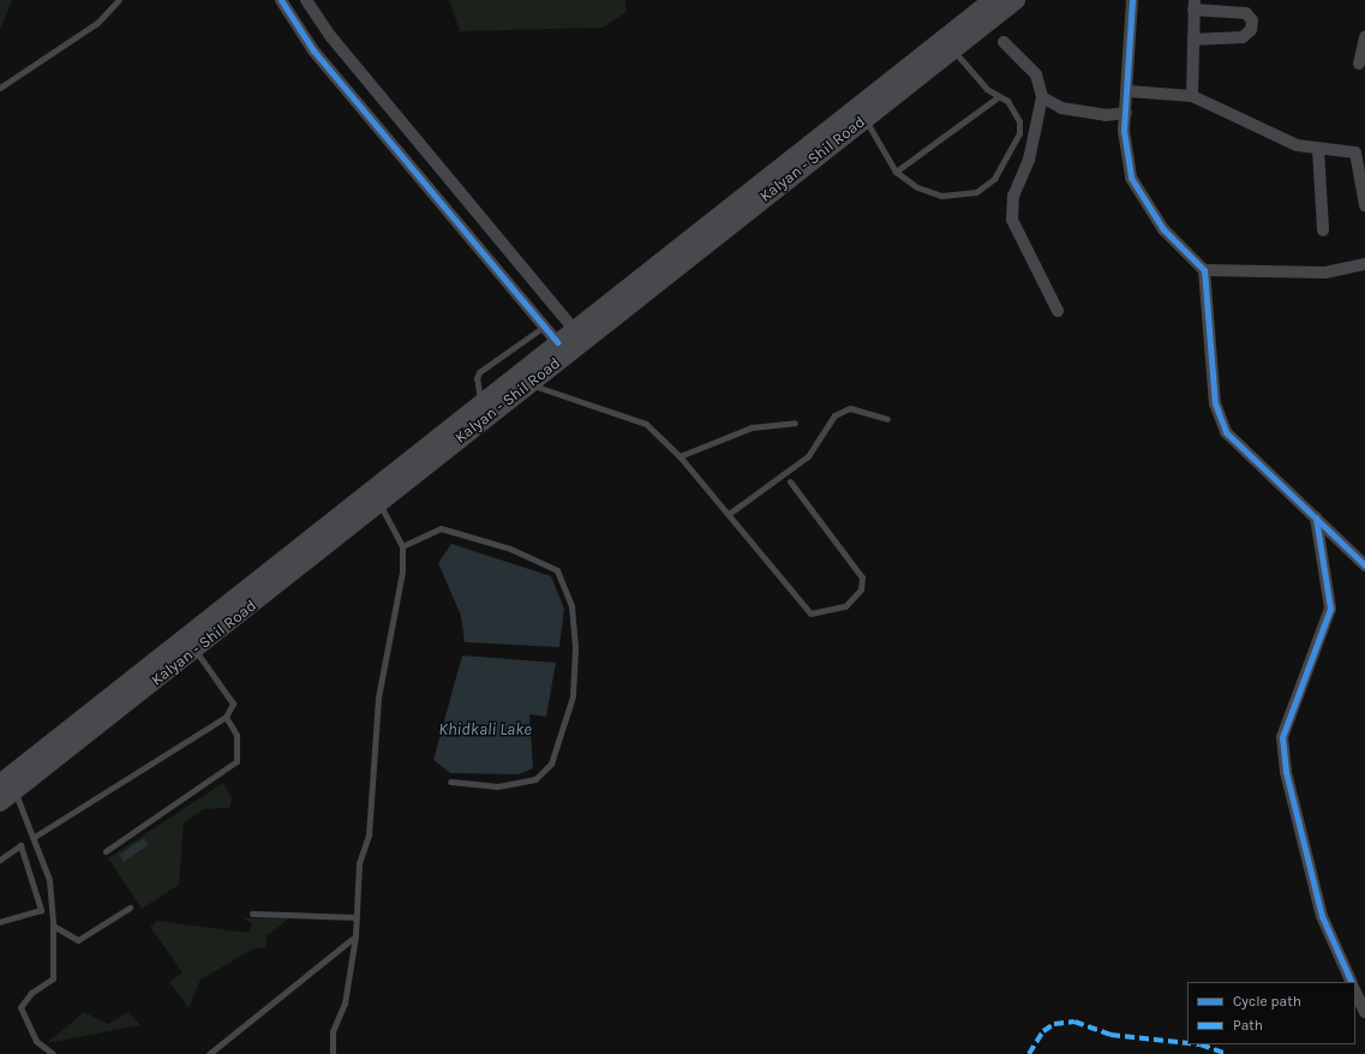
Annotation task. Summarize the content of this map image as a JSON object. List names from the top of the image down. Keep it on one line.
{"streets":{"main road":["Kalyan - Shil Road"]},"water":["Khidkali Lake"],"legend":["Cycle path","Path"]}
